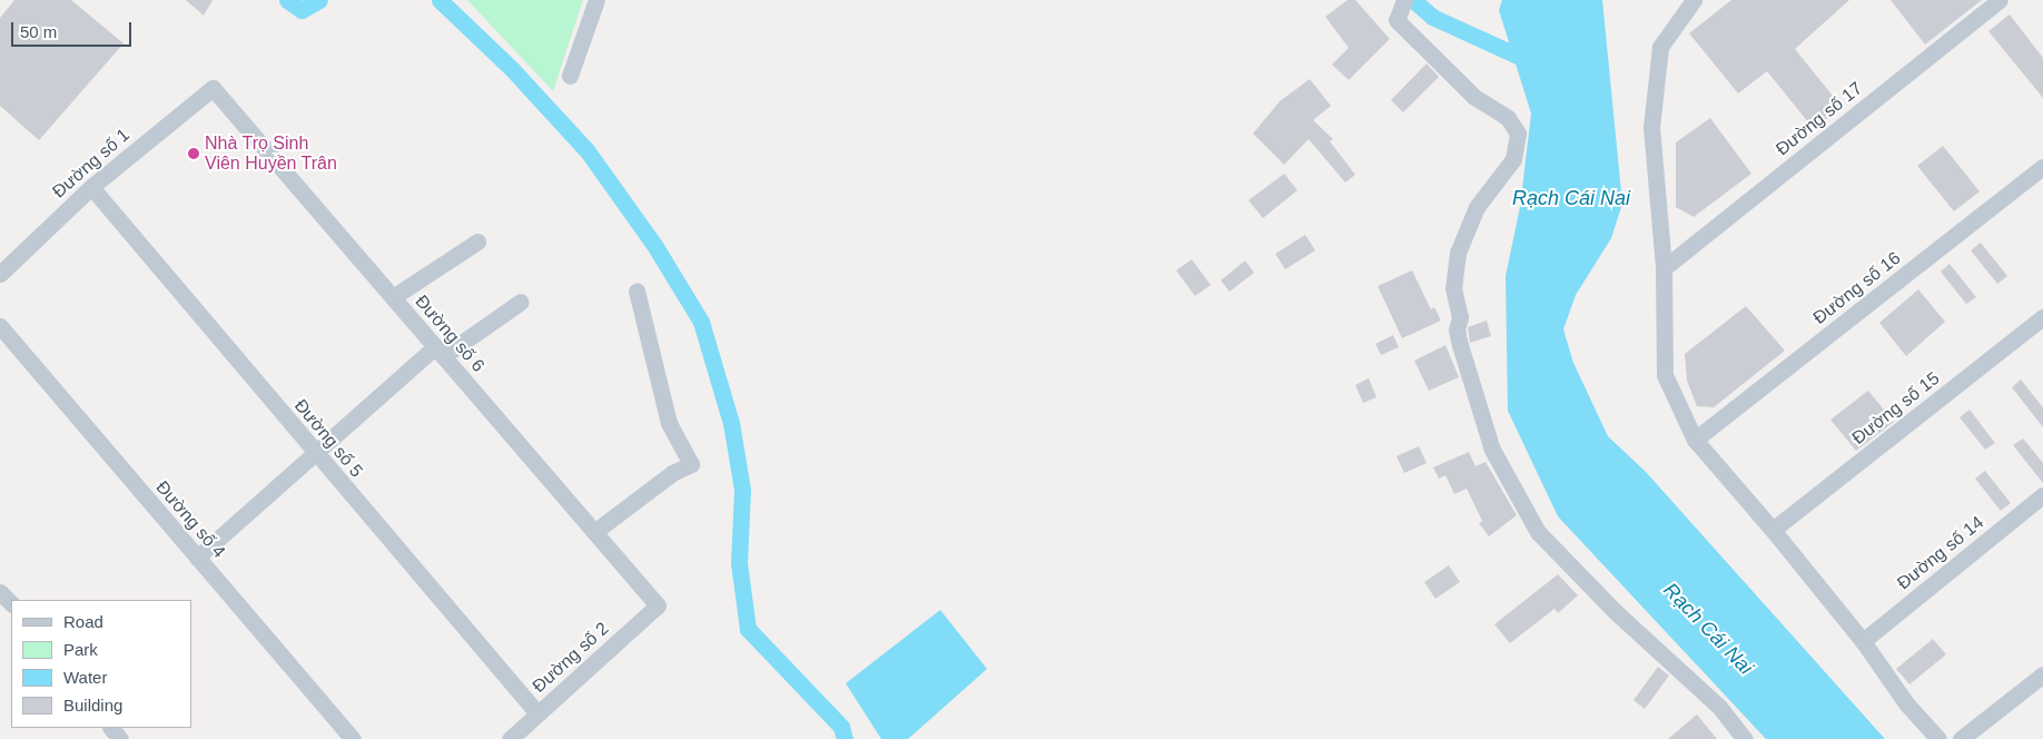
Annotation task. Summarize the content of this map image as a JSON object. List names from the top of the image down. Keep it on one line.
{"streets":{"street":["Đường số 17","Đường số 1","Đường số 16","Đường số 6","Đường số 15","Đường số 5","Đường số 4","Đường số 14","Đường số 2"]},"crossings":[["Đường số 1","Đường số 6"],["Đường số 1","Đường số 5"],["Đường số 6","Đường số 2"],["Đường số 5","Đường số 2"]],"water":["Rạch Cái Nai"],"places":["Nhà Trọ Sinh Viên Huyền Trân"],"legend":["Road","Park","Water","Building"],"scale_bar":"50 m"}
